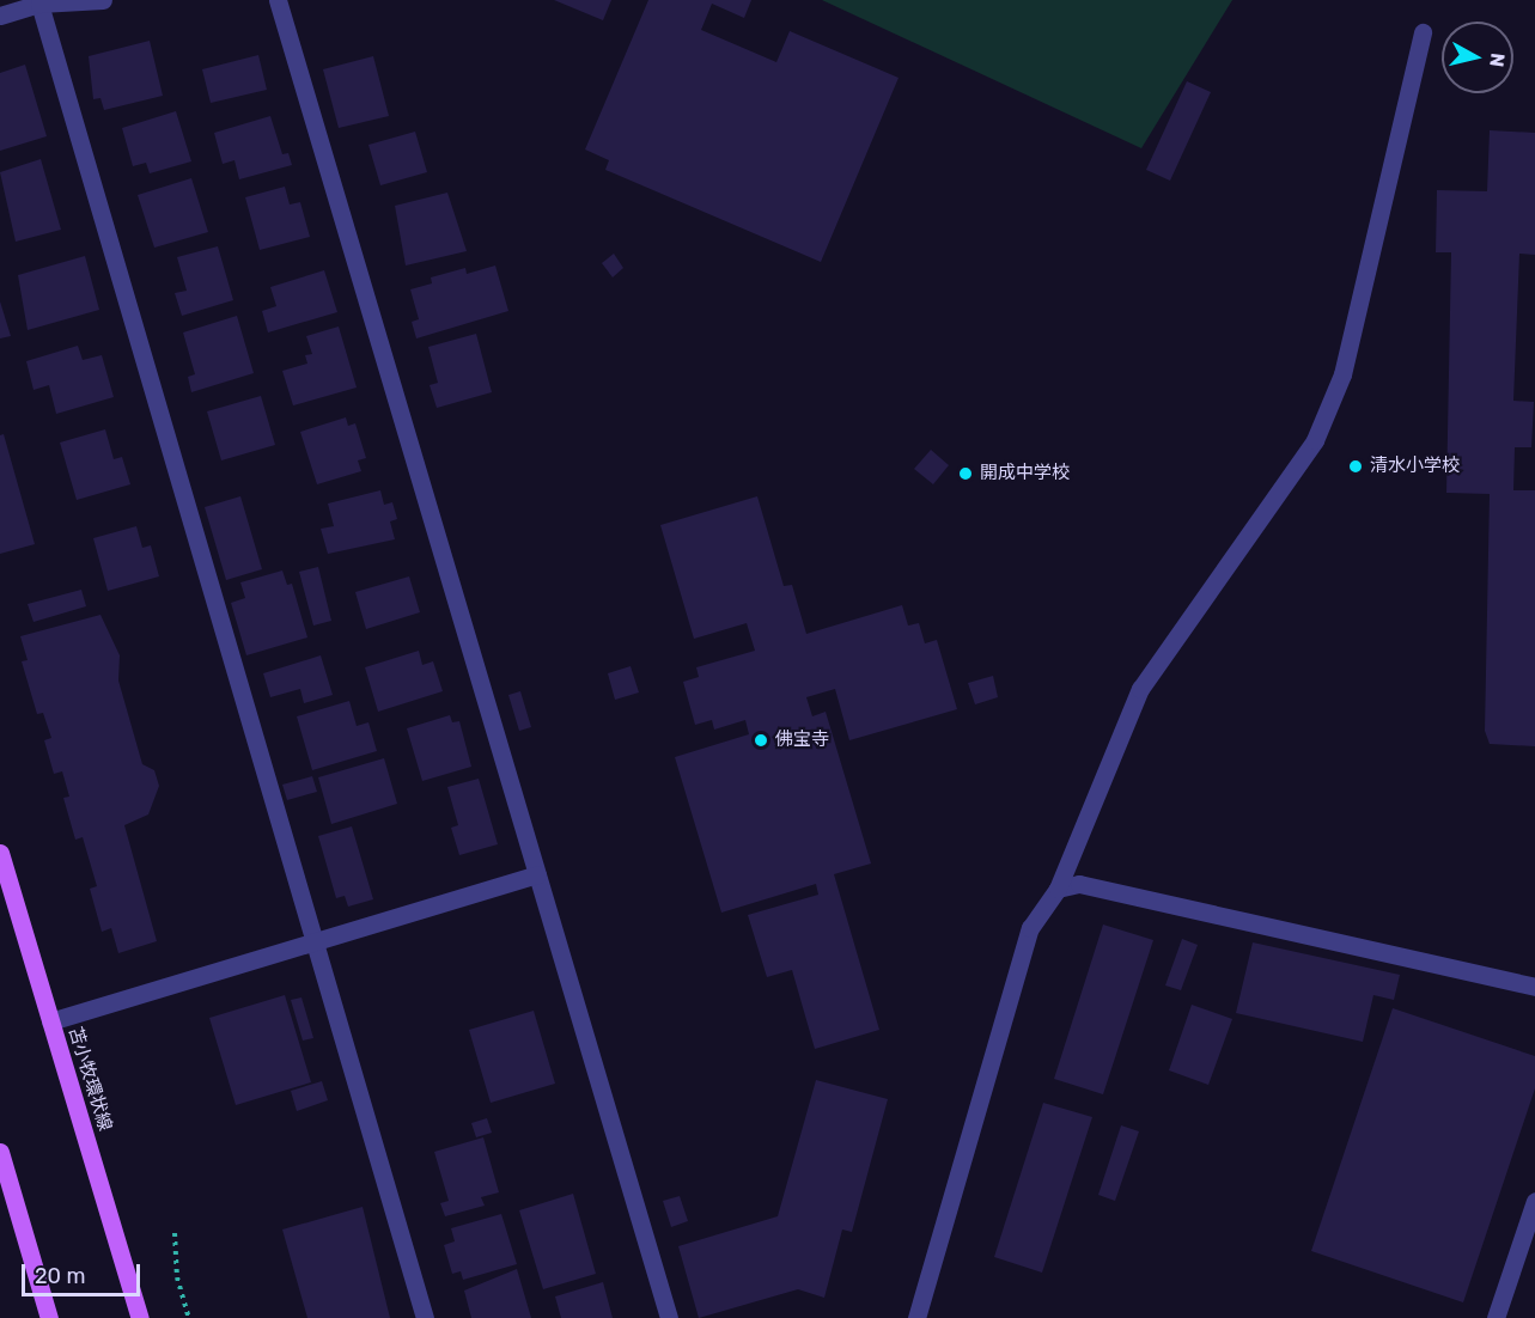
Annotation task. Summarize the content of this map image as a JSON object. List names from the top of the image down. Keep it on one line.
{"streets":{"main road":["苫小牧環状線"]},"places":["清水小学校","開成中学校","佛宝寺"],"scale_bar":"20 m","north":"right"}
